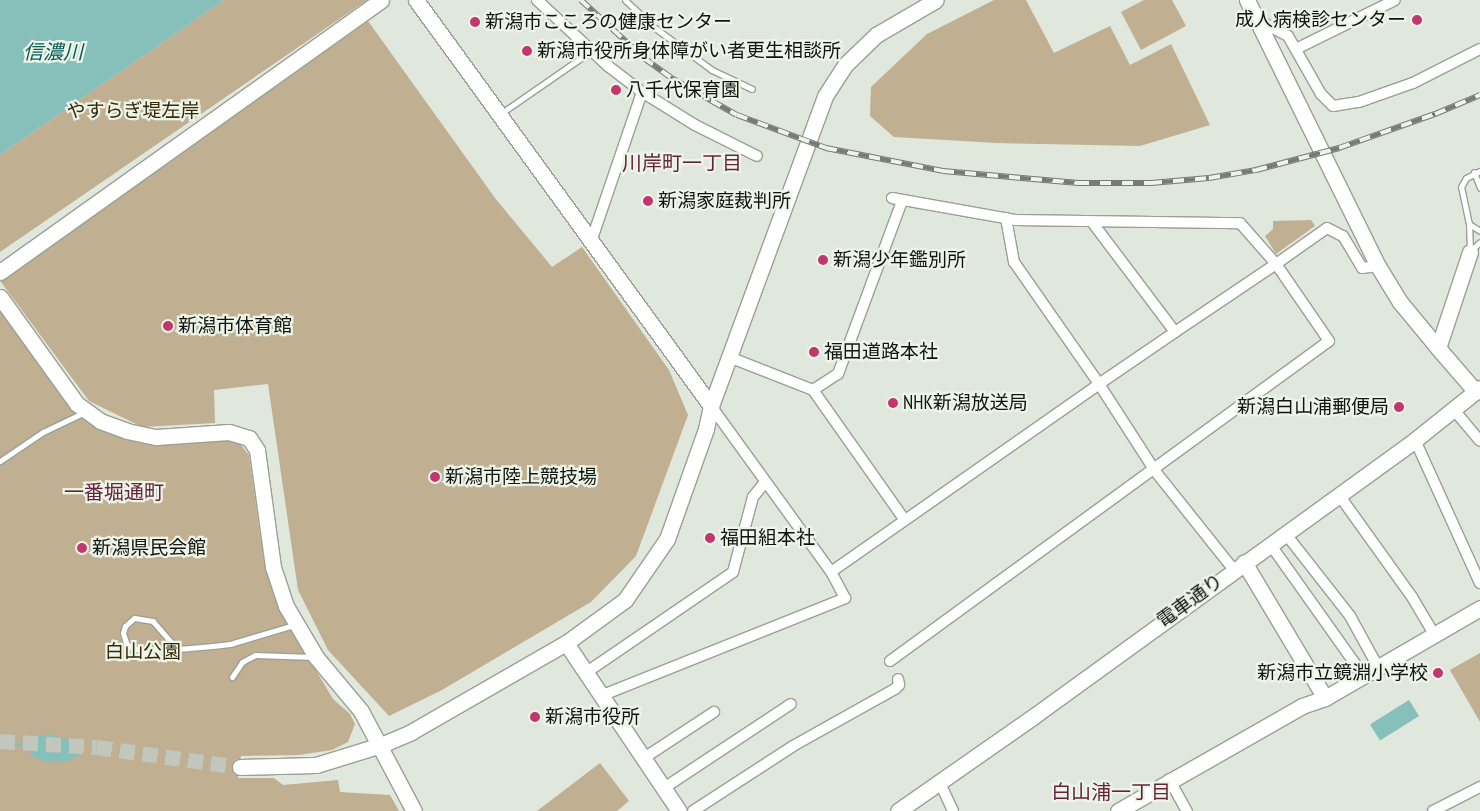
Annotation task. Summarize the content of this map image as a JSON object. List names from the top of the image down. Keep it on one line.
{"streets":{"street":["電車通り"]},"districts":["川岸町一丁目","一番堀通町","白山浦一丁目"],"water":["信濃川"],"parks":["やすらぎ堤左岸","白山公園"],"places":["成人病検診センター","新潟市こころの健康センター","新潟市役所身体障がい者更生相談所","八千代保育園","新潟家庭裁判所","新潟少年鑑別所","新潟市体育館","福田道路本社","NHK新潟放送局","新潟白山浦郵便局","新潟市陸上競技場","福田組本社","新潟県民会館","新潟市立鏡淵小学校","新潟市役所"]}
